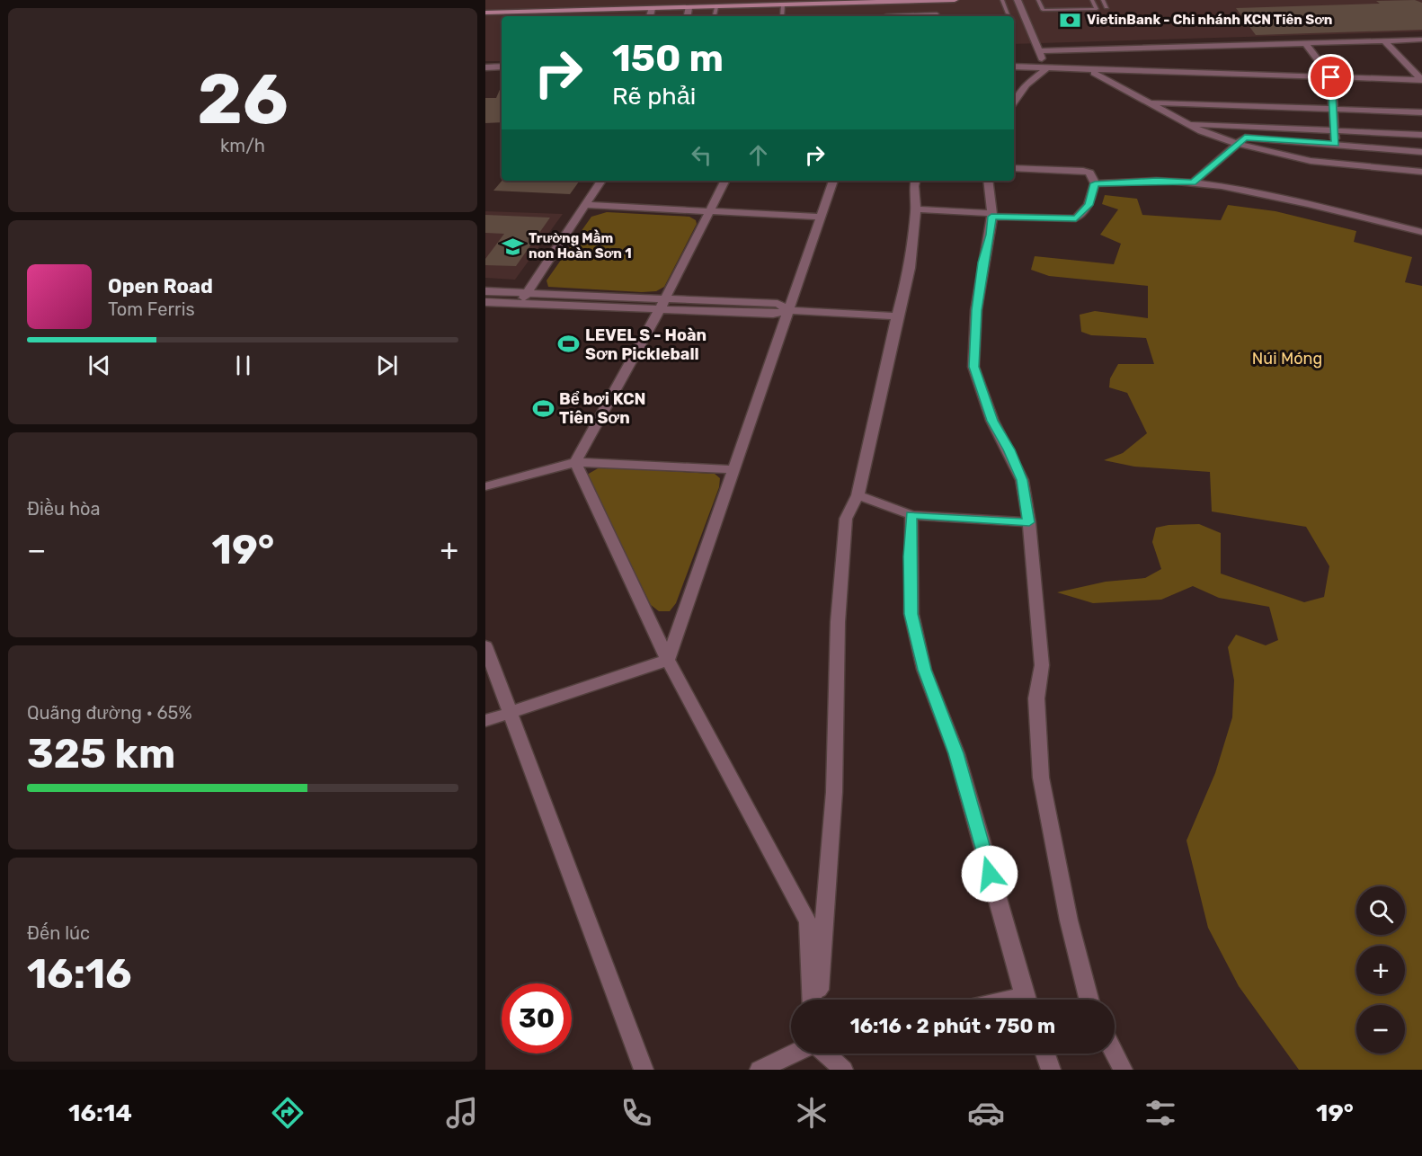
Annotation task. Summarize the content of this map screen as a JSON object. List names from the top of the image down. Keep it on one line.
{"parks":["Núi Móng"],"places":{"bank":["VietinBank - Chi nhánh KCN Tiên Sơn"],"school or university":["Trường Mầm non Hoàn Sơn 1"],"sports":["LEVEL S - Hoàn Sơn Pickleball","Bể bơi KCN Tiên Sơn"]},"page":{"tile":[["26","km/h"],"Điều hòa",["Quãng đường · 65%","325 km"],["Đến lúc","16:16"]],"turn":["150 m","Rẽ phải"],"song":["Open Road","Tom Ferris"],"heat":["−","19°","+"],"map_buttons":["+","−"],"limit":"30","trip":"16:16 · 2 phút · 750 m","tabs":["16:14","19°"]}}
